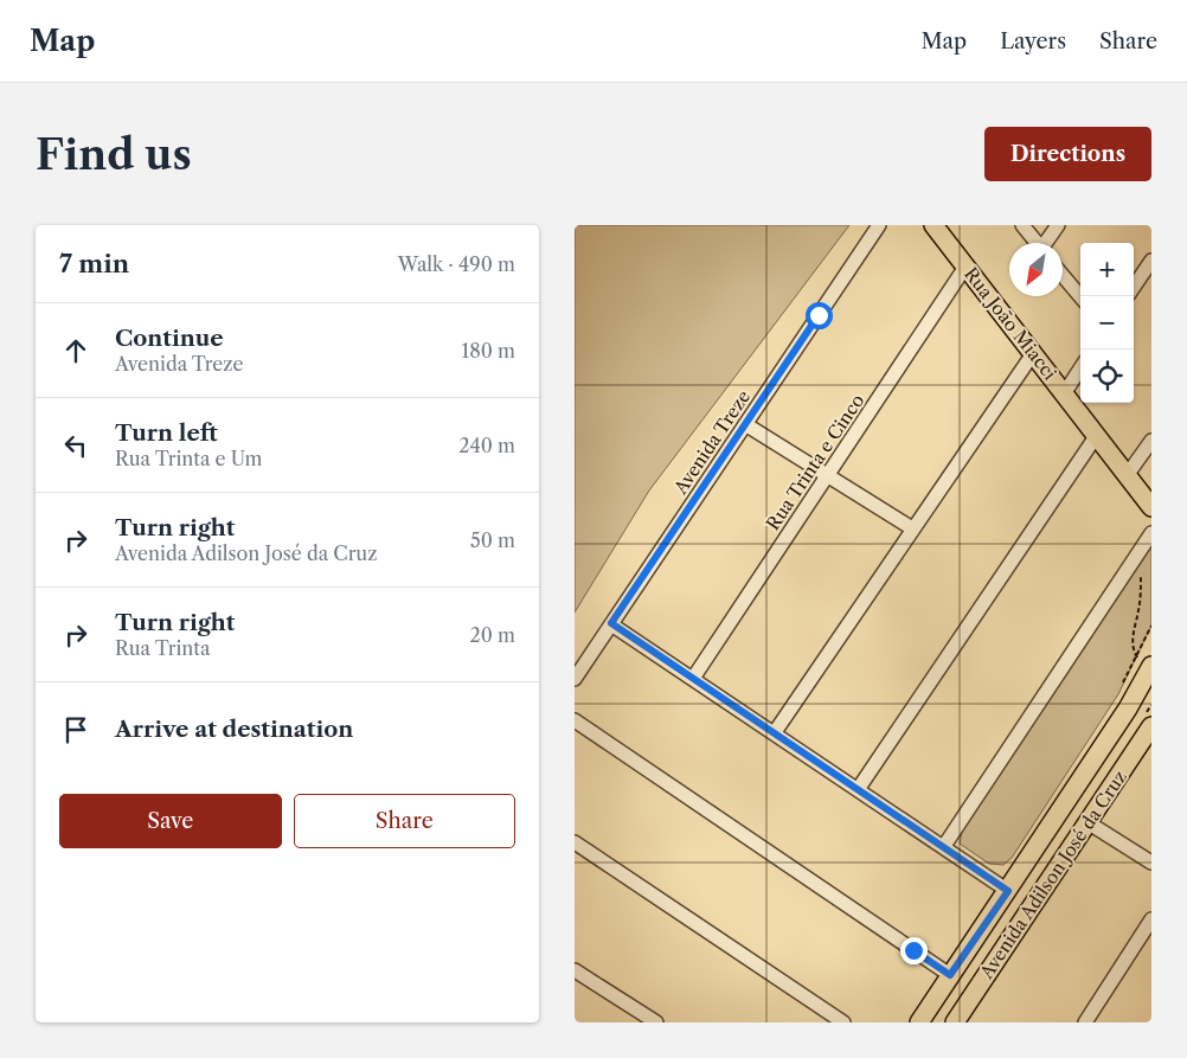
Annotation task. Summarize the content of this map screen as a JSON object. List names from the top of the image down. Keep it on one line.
{"streets":{"main road":["Rua João Miacci","Avenida Adilson José da Cruz"],"street":["Avenida Treze","Rua Trinta e Cinco"]},"crossings":[["Rua João Miacci","Rua Trinta e Cinco"]],"north":"bottom left","page":{"header":"Map","nav":["Map","Layers","Share"],"buttons":["Directions",["Save","Share"]],"title":"Find us","heading":["7 min","Walk · 490 m"],"map_buttons":["+","−"],"list":[["Continue","Avenida Treze","180 m"],["Turn left","Rua Trinta e Um","240 m"],["Turn right","Avenida Adilson José da Cruz","50 m"],["Turn right","Rua Trinta","20 m"],"Arrive at destination"]}}
